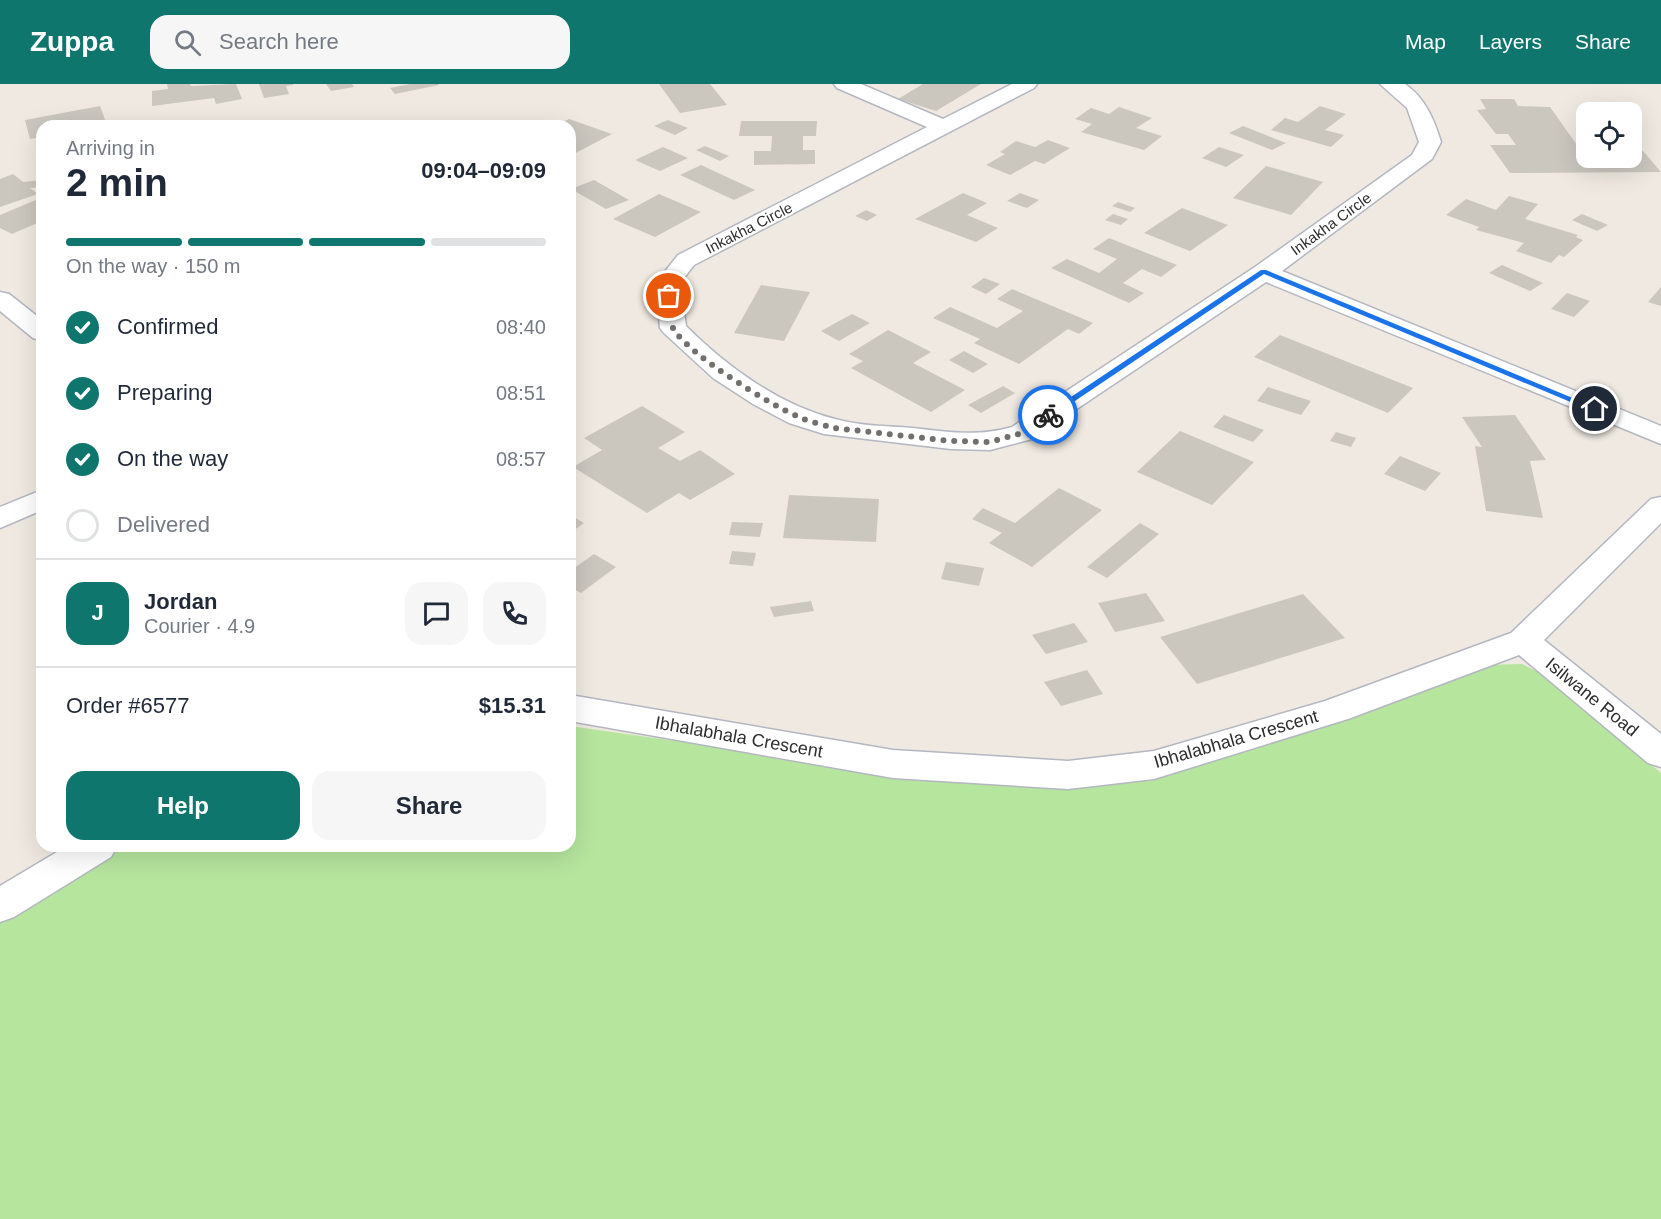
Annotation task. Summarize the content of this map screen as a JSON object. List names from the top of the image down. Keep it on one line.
{"streets":{"street":["Inkakha Circle","Isilwane Road","Ibhalabhala Crescent"]},"crossings":[["Isilwane Road","Ibhalabhala Crescent"]],"page":{"header":"Zuppa","search":"Search here","nav":["Map","Layers","Share"],"heading":["2 min","Arriving in","09:04–09:09"],"panel":["Jordan","Courier · 4.9","Order #6577","$15.31"],"bar":"On the way · 150 m","list":[["Confirmed","08:40"],["Preparing","08:51"],["On the way","08:57"],"Delivered"],"round":"J","buttons":["Help","Share"]}}
